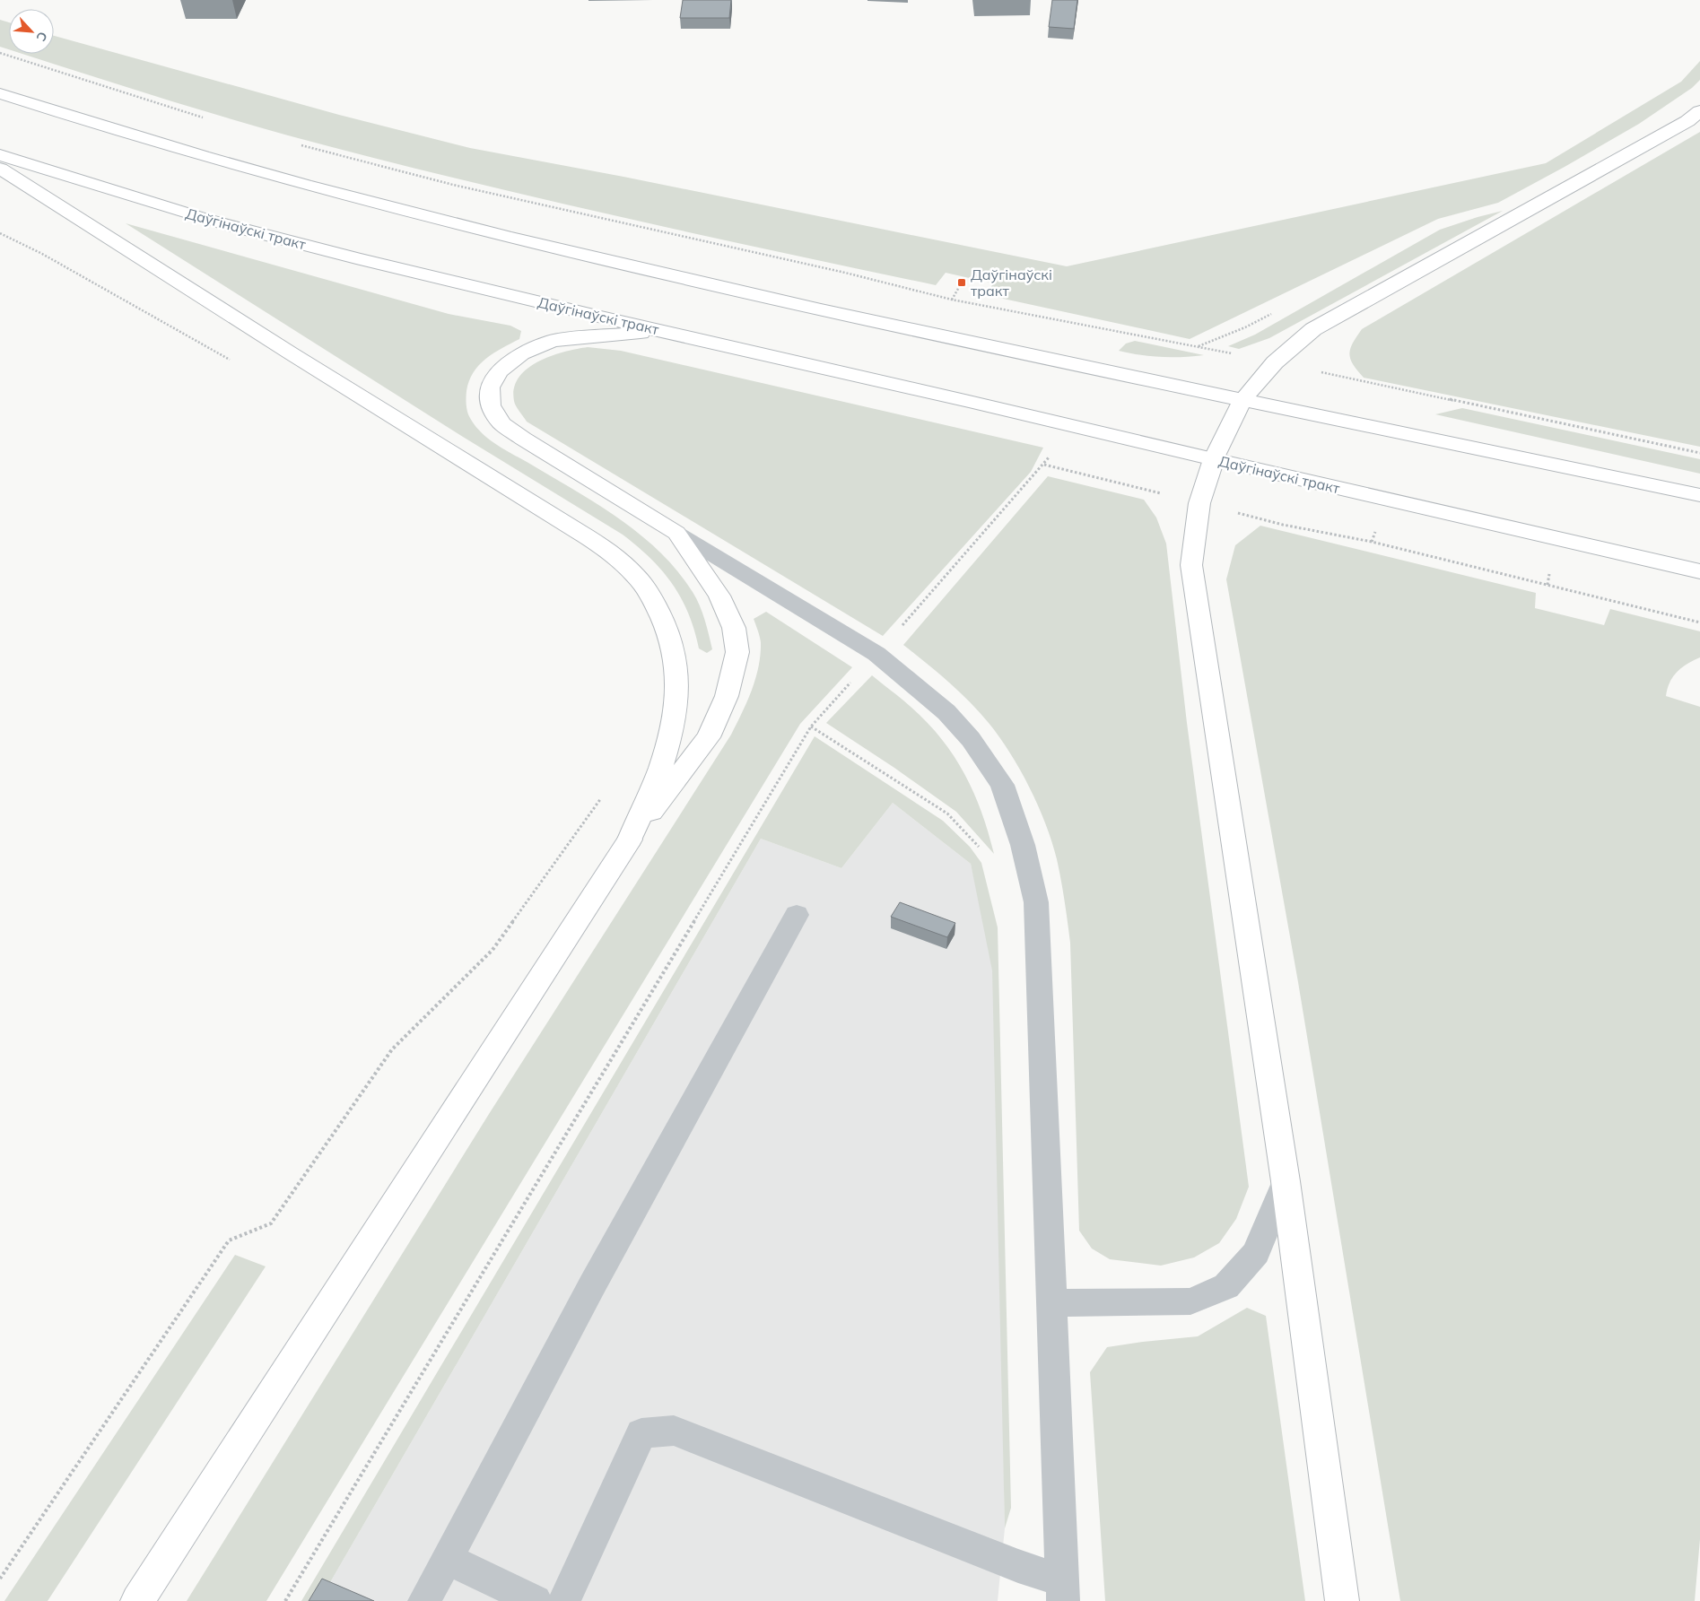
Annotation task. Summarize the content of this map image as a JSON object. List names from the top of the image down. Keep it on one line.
{"streets":{"main road":["Даўгінаўскі тракт"]},"places":{"transit":["Даўгінаўскі тракт"]},"north":"bottom right"}
